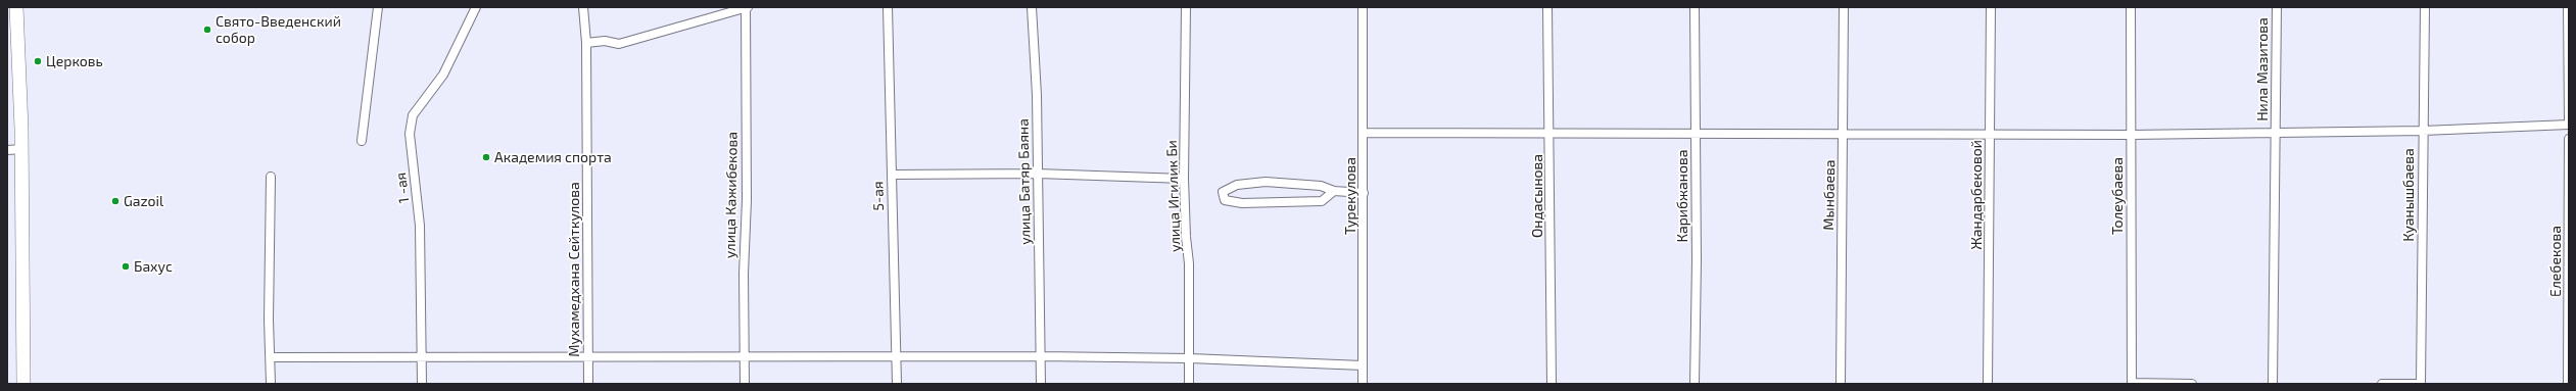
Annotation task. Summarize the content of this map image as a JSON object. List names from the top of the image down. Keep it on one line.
{"streets":{"street":["Нила Мазитова","улица Батяр Баяна","1 -ая","улица Кажибекова","Мынбаева","Жандарбековой","Куанышбаева","5-ая","улица Игилик Би","Турекулова","Ондасынова","Карибжанова","Толеубаева","Елебекова","Мухамедхана Сейткулова"]},"places":["Свято-Введенский собор","Церковь","Академия спорта","Gazoil","Бахус"]}
